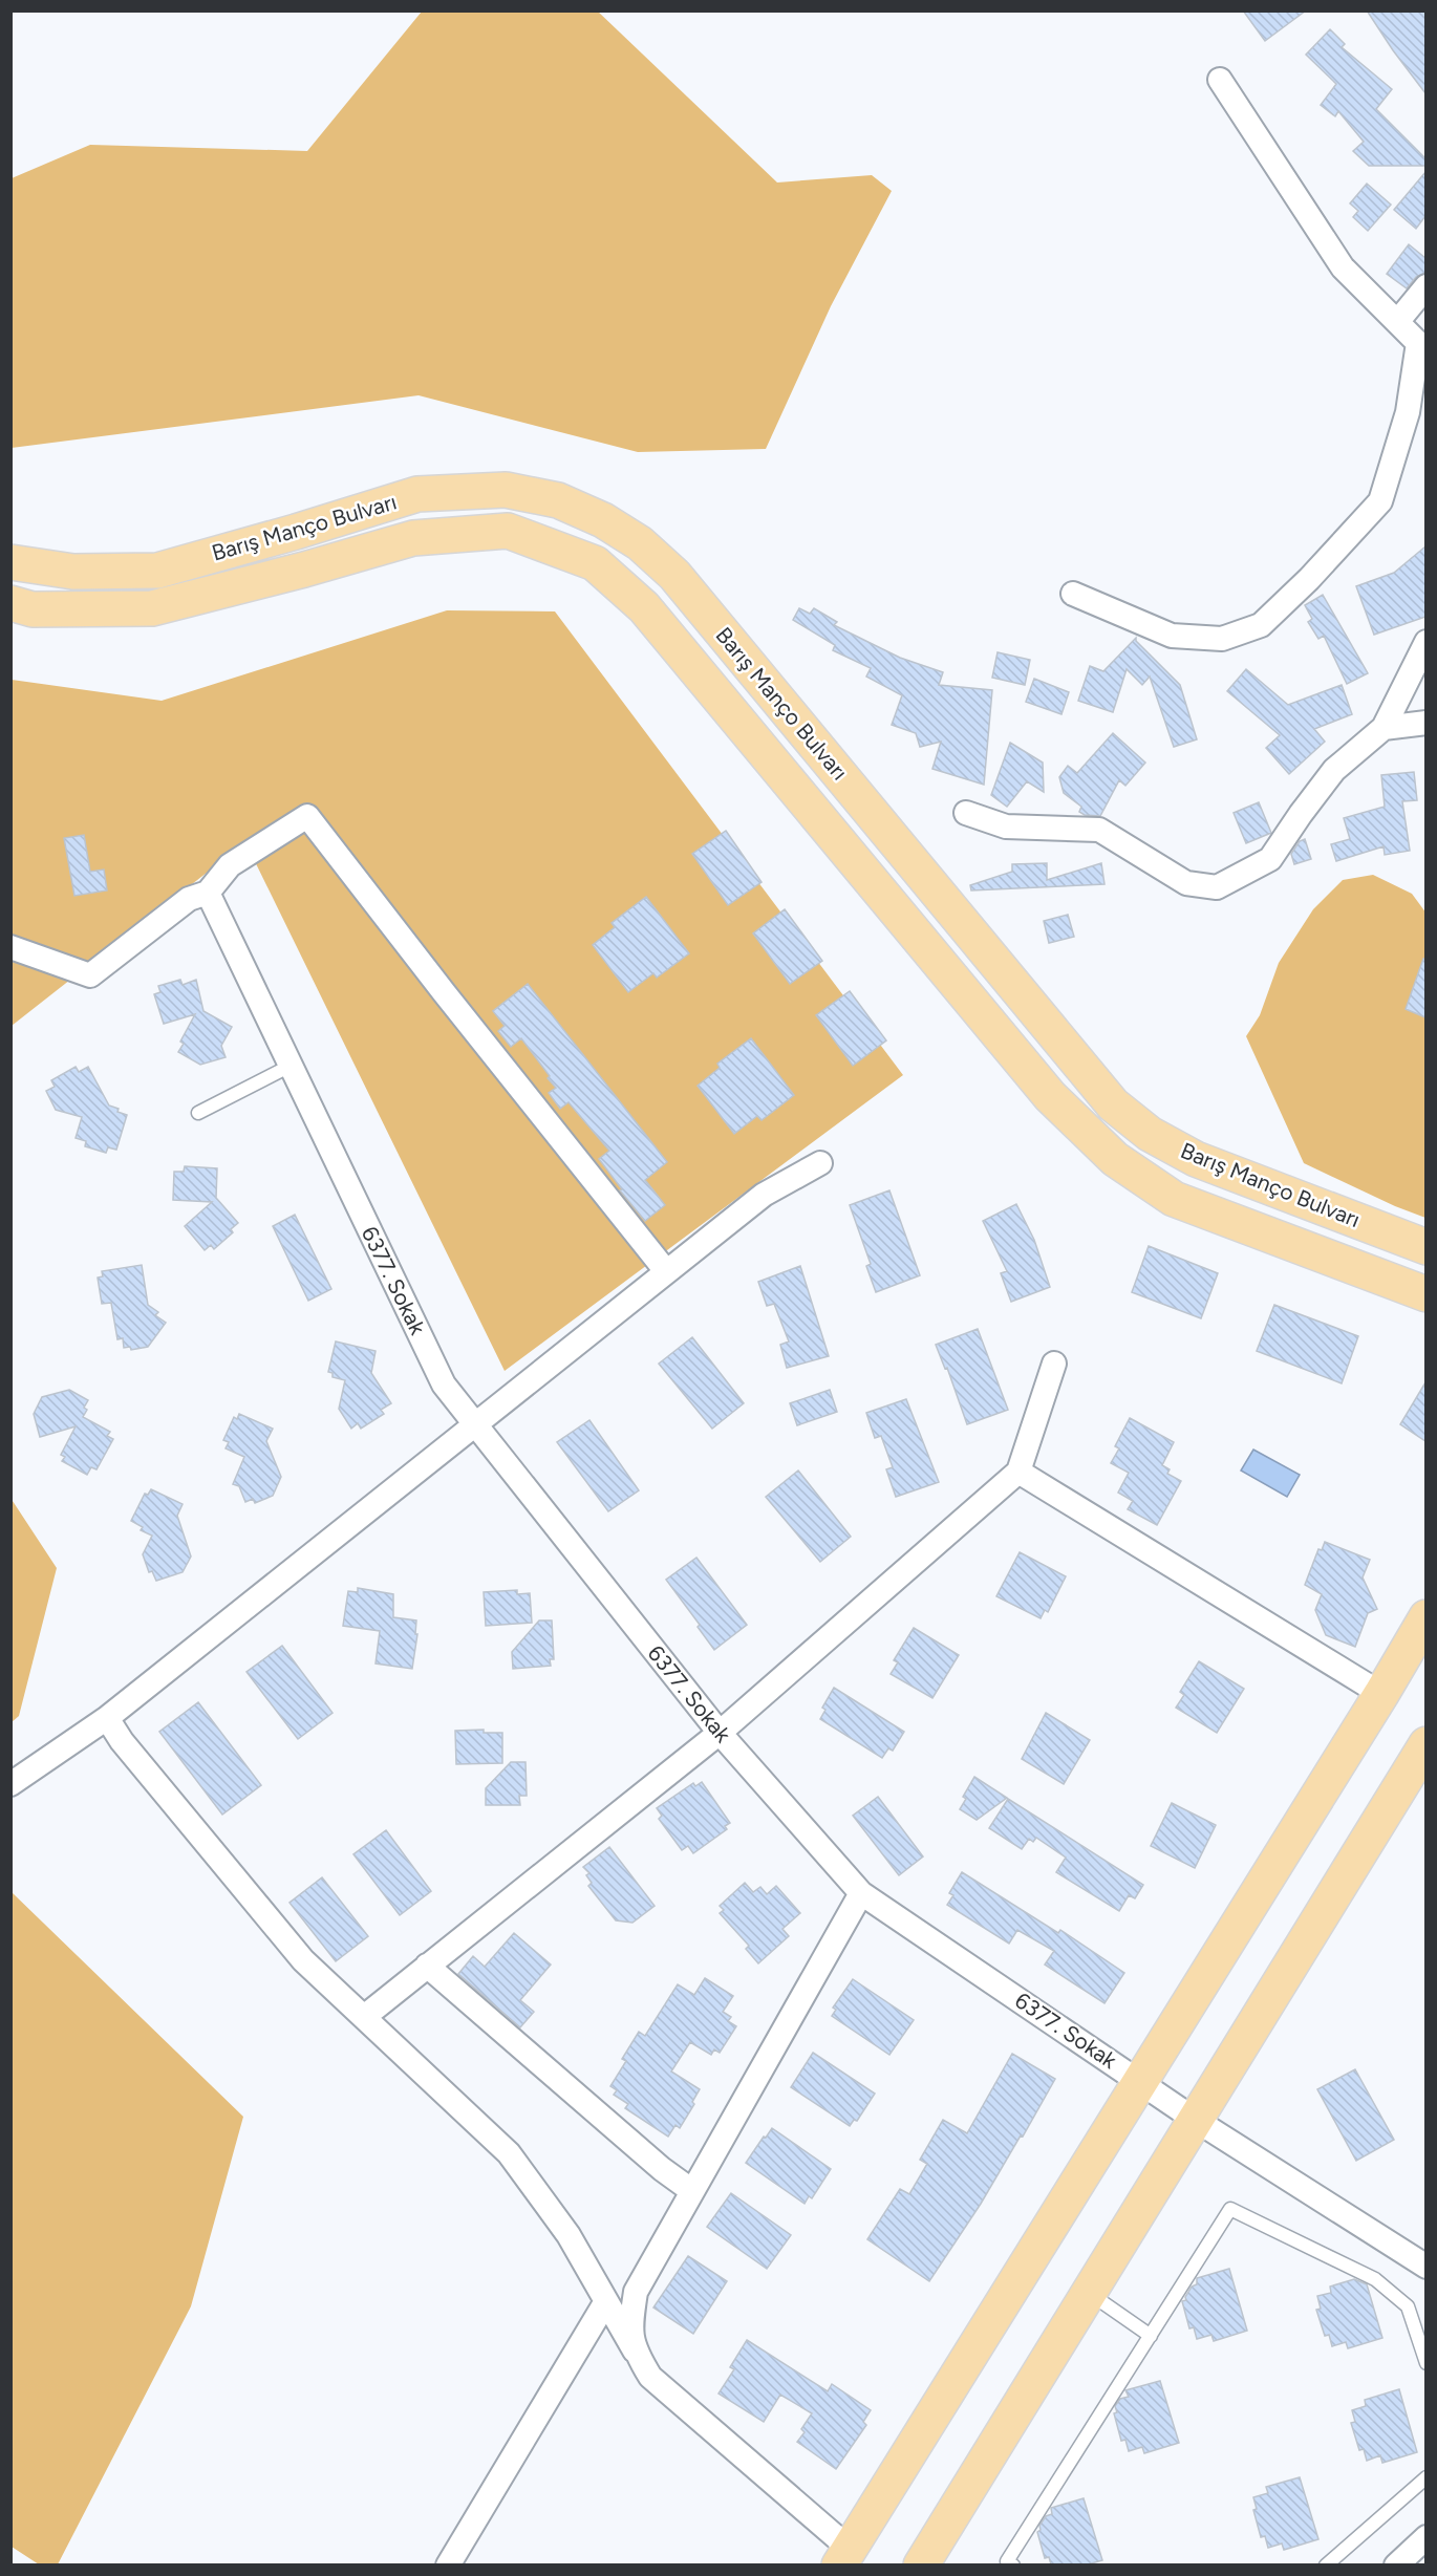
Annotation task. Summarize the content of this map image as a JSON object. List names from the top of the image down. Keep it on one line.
{"streets":{"main road":["Barış Manço Bulvarı"],"street":["6377. Sokak"]}}
